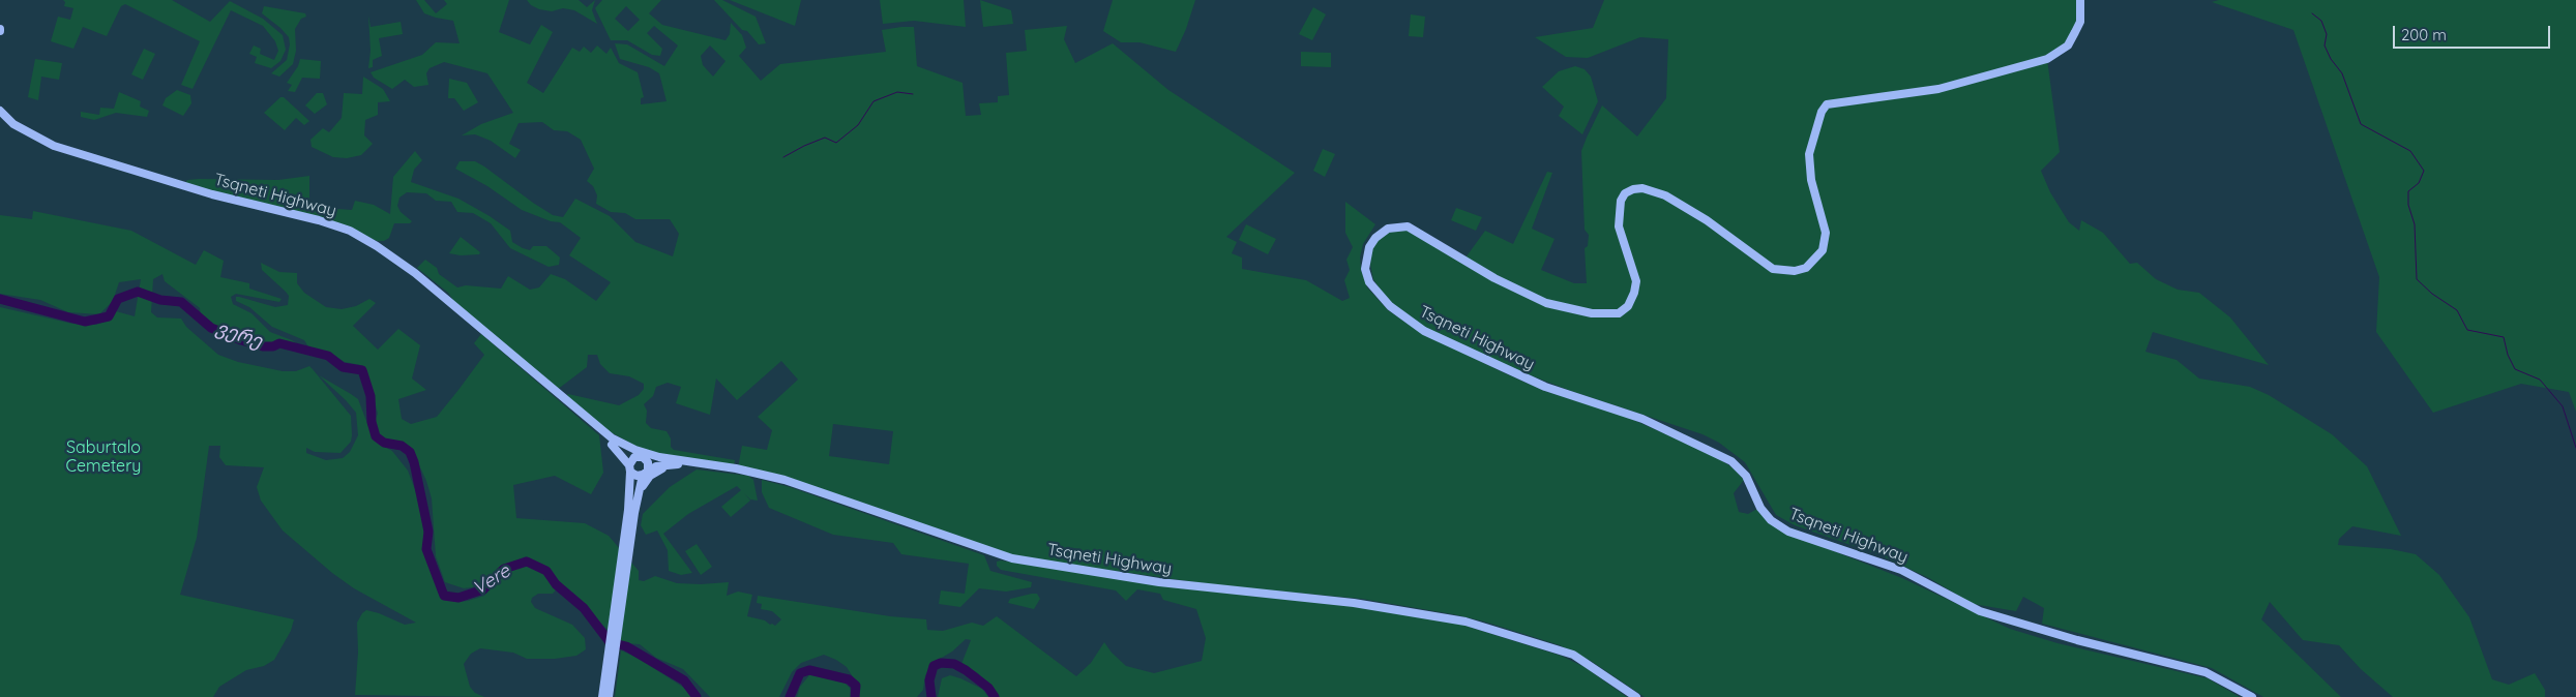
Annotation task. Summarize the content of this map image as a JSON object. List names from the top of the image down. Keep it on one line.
{"streets":{"main road":["Tsqneti Highway"]},"water":["ვერე","Vere"],"parks":["Saburtalo Cemetery"],"scale_bar":"200 m"}
